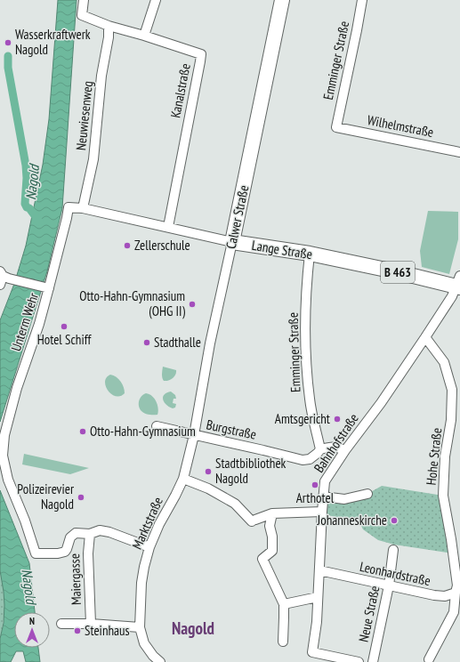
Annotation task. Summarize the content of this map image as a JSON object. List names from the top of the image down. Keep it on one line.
{"streets":{"main road":["Calwer Straße","Lange Straße","B 463"],"street":["Emminger Straße","Kanalstraße","Neuwiesenweg","Wilhelmstraße","Unterm Wehr","Burgstraße","Bahnhofstraße","Hohe Straße","Marktstraße","Leonhardstraße","Maiergasse","Neue Straße"]},"crossings":[["Emminger Straße","Wilhelmstraße"],["Emminger Straße","Lange Straße"],["Emminger Straße","Burgstraße"],["Kanalstraße","Lange Straße"],["Neuwiesenweg","Lange Straße"],["Neuwiesenweg","Unterm Wehr"],["Calwer Straße","Lange Straße"],["Calwer Straße","Burgstraße"],["Calwer Straße","Marktstraße"],["Lange Straße","Unterm Wehr"],["Lange Straße","Bahnhofstraße"],["Unterm Wehr","Maiergasse"],["Burgstraße","Marktstraße"],["Bahnhofstraße","Hohe Straße"],["Bahnhofstraße","Leonhardstraße"],["Hohe Straße","Leonhardstraße"],["Leonhardstraße","Neue Straße"]],"districts":["Nagold"],"water":["Nagold"],"places":["Wasserkraftwerk Nagold","Zellerschule","Otto-Hahn-Gymnasium (OHG II)","Hotel Schiff","Stadthalle","Amtsgericht","Otto-Hahn-Gymnasium","Stadtbibliothek Nagold","Arthotel","Polizeirevier Nagold","Johanneskirche","Steinhaus"],"north":"top"}
